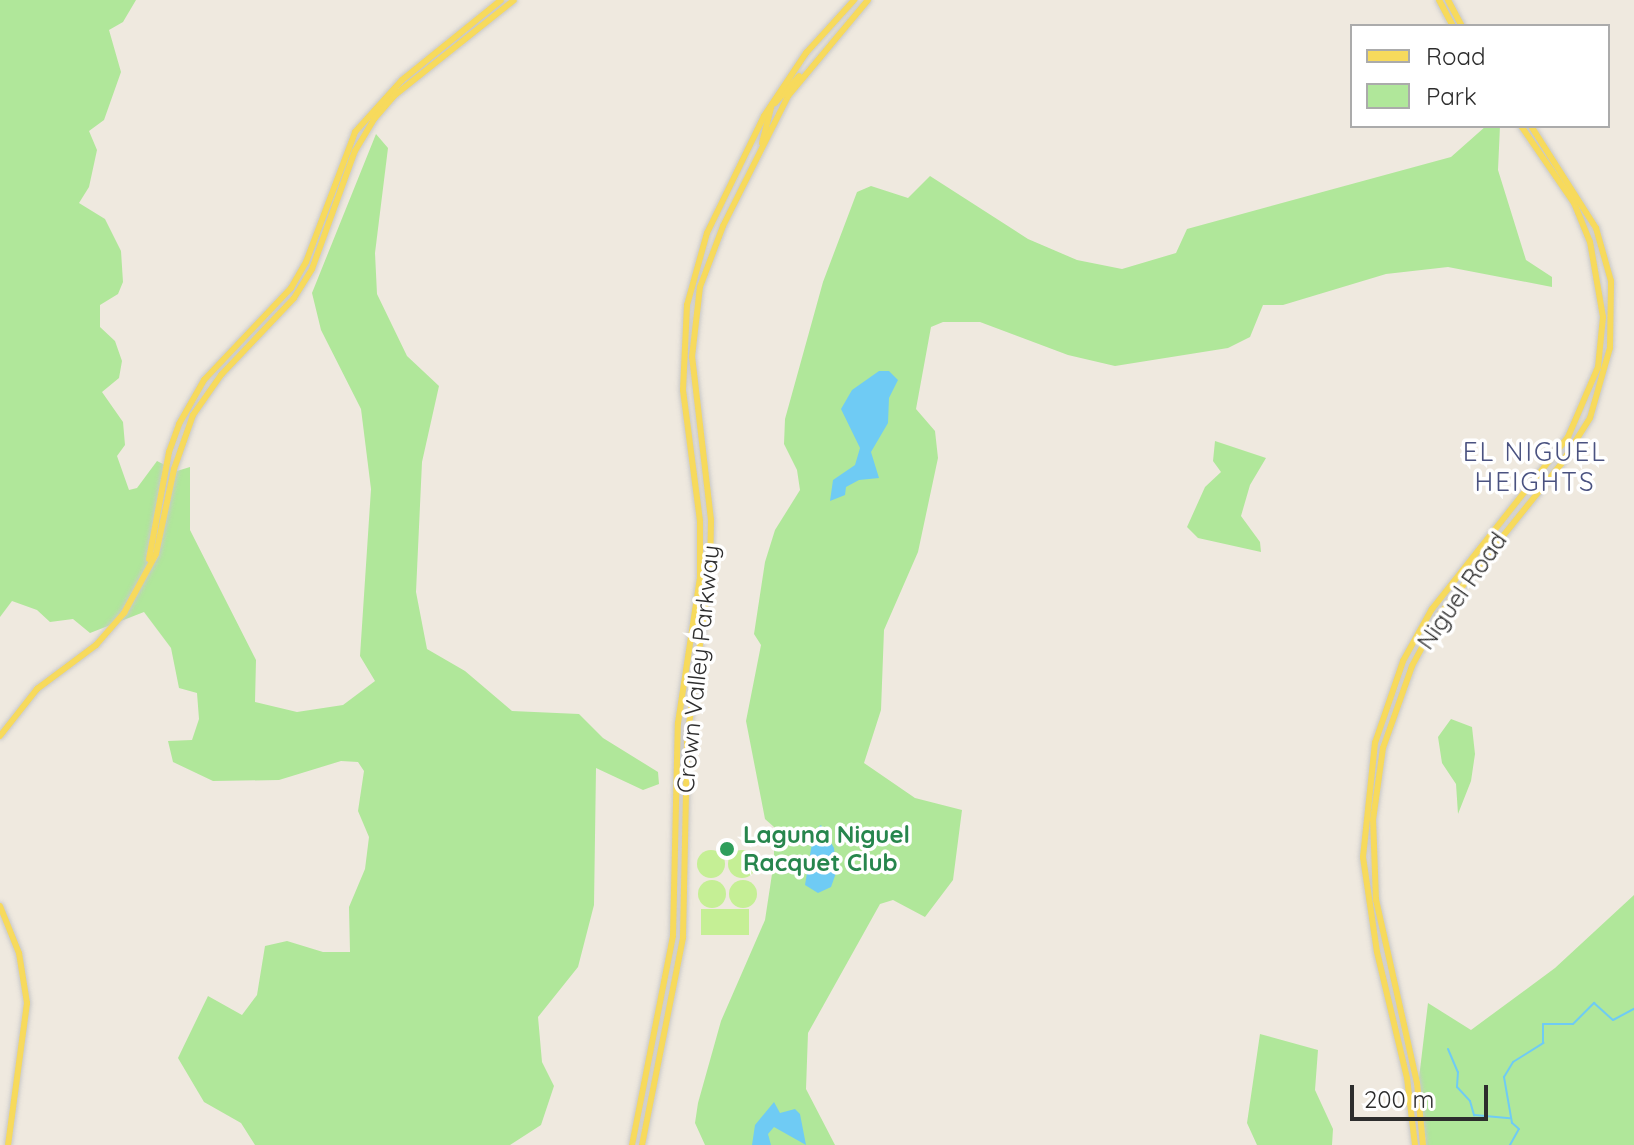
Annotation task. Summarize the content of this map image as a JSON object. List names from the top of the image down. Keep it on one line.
{"streets":{"main road":["Niguel Road","Crown Valley Parkway"]},"districts":["EL NIGUEL HEIGHTS"],"places":["Laguna Niguel Racquet Club"],"legend":["Road","Park"],"scale_bar":"200 m"}
